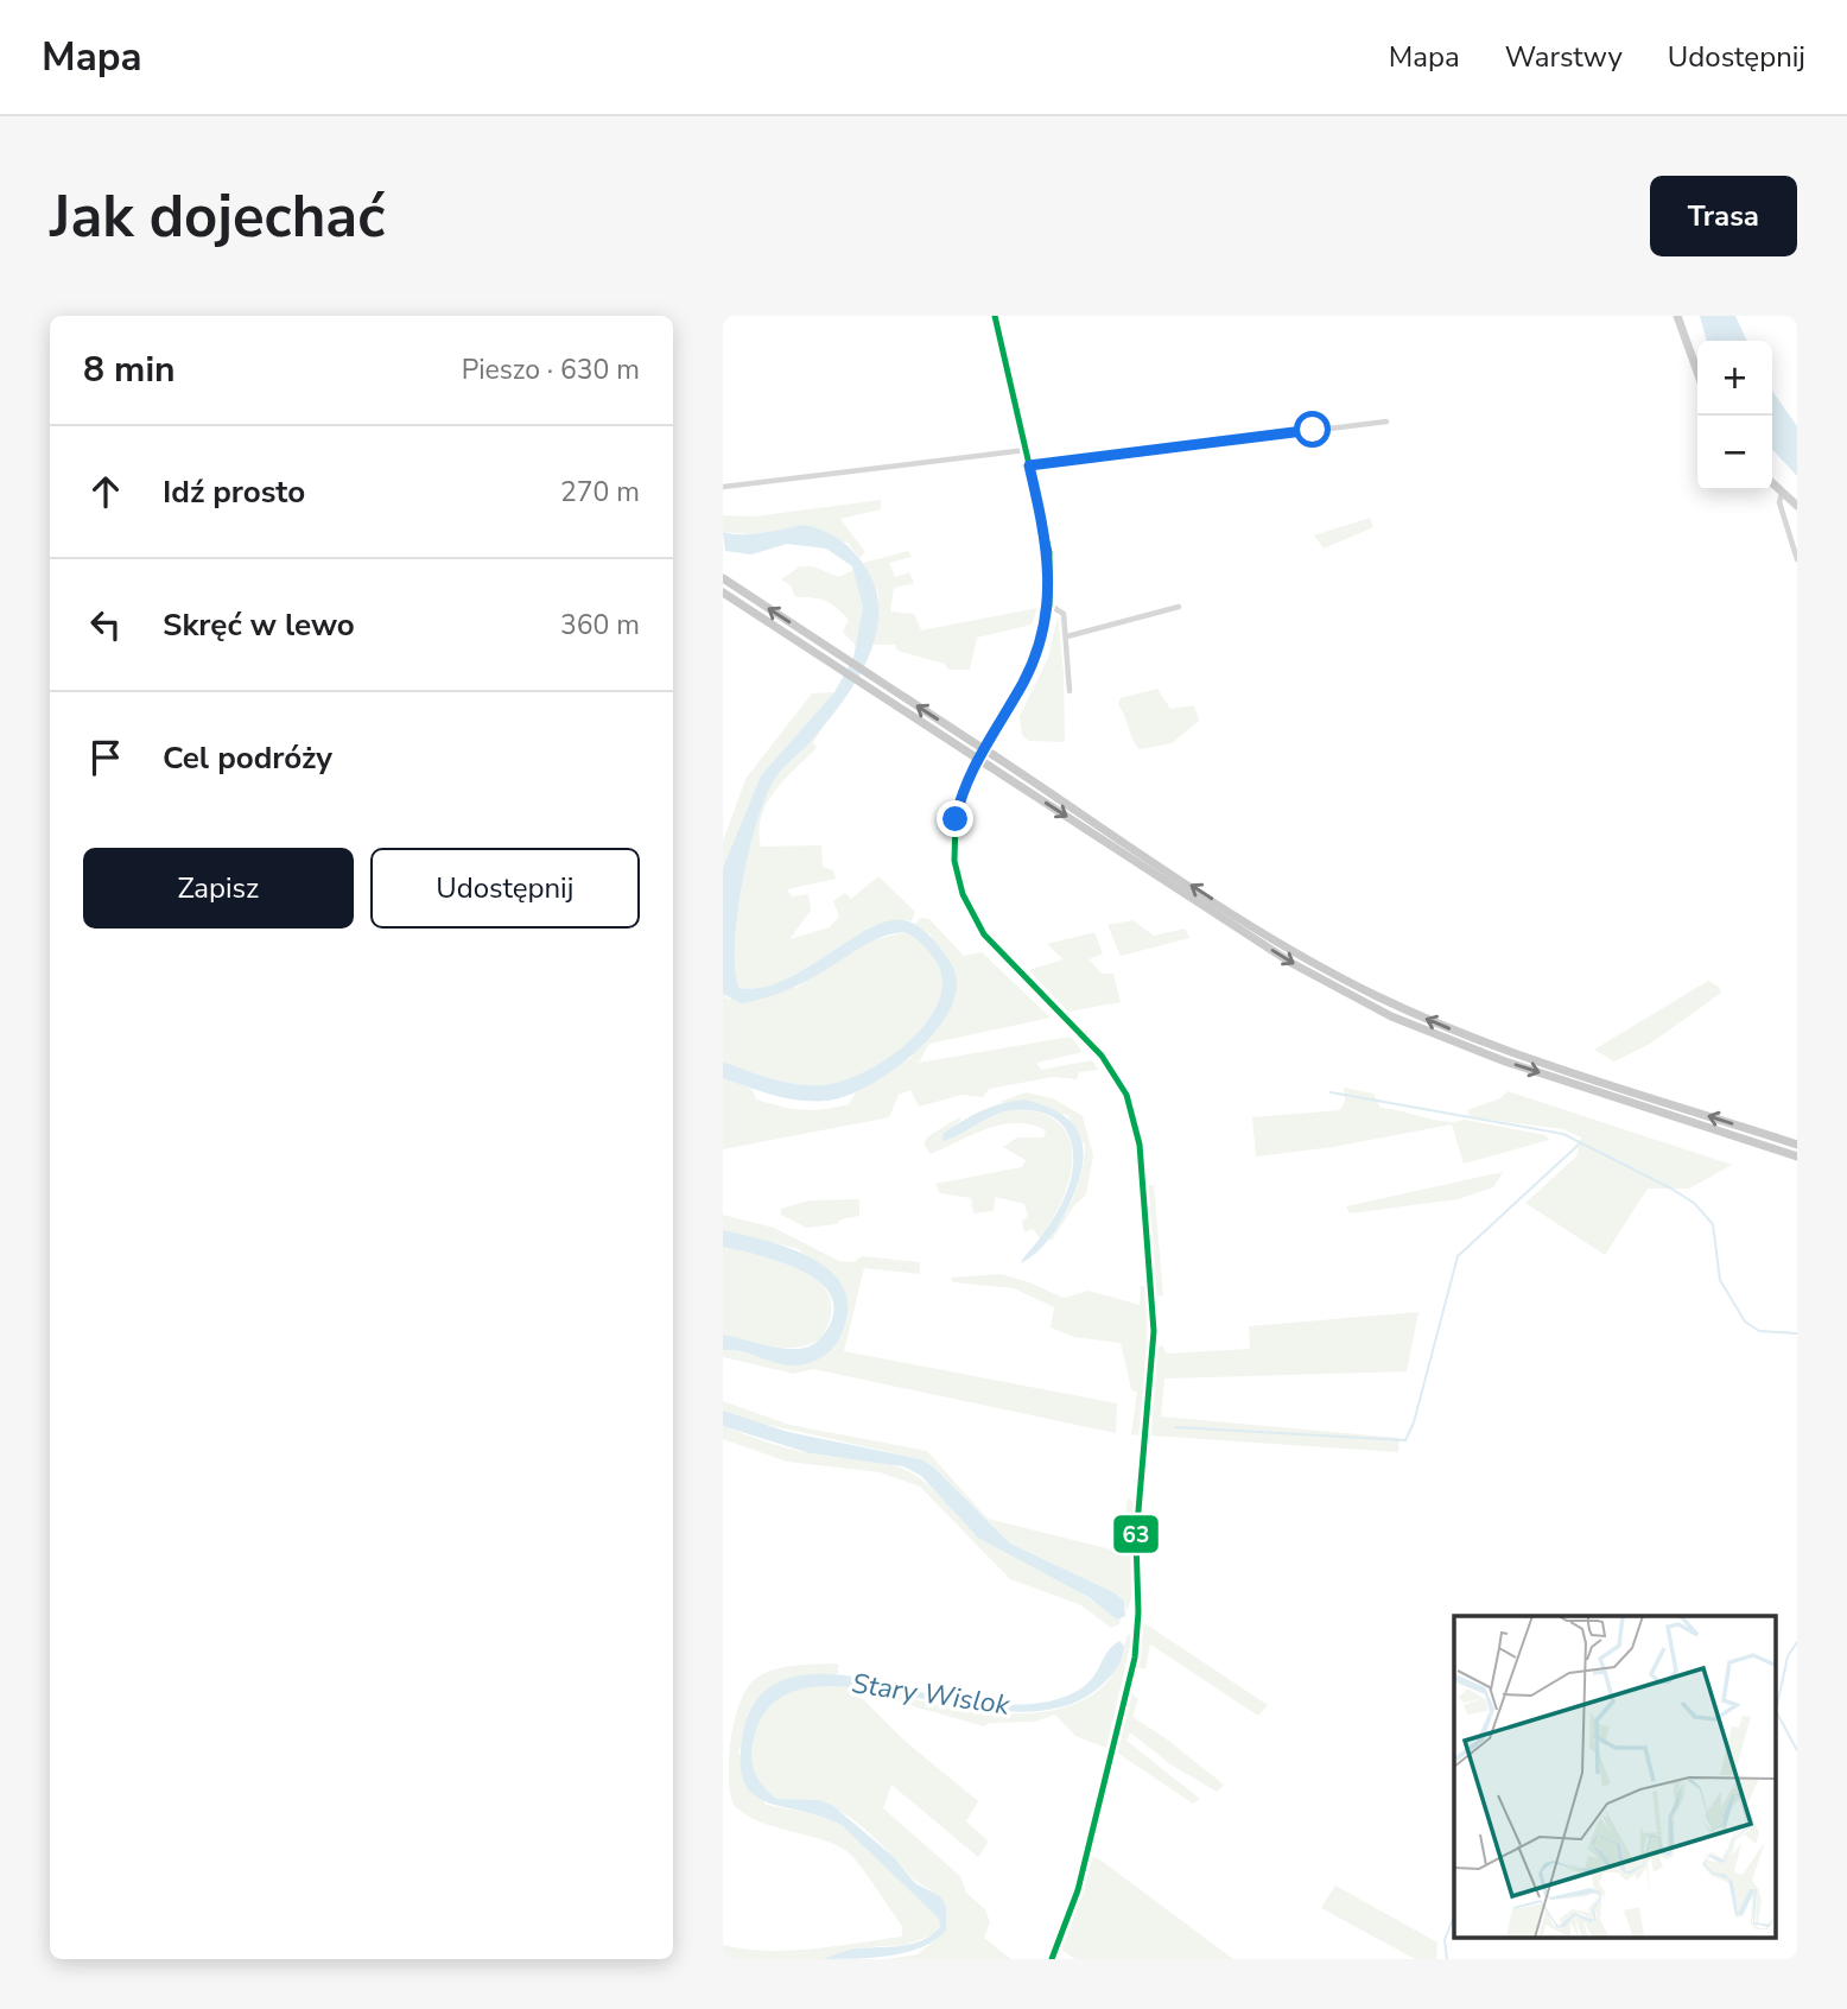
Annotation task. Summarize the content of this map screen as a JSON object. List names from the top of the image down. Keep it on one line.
{"water":["Stary Wislok"],"lines":["transit line 63"],"page":{"header":"Mapa","nav":["Mapa","Warstwy","Udostępnij"],"buttons":["Trasa",["Zapisz","Udostępnij"]],"title":"Jak dojechać","heading":["8 min","Pieszo · 630 m"],"map_buttons":["+","−"],"list":[["Idź prosto","270 m"],["Skręć w lewo","360 m"],"Cel podróży"]}}
